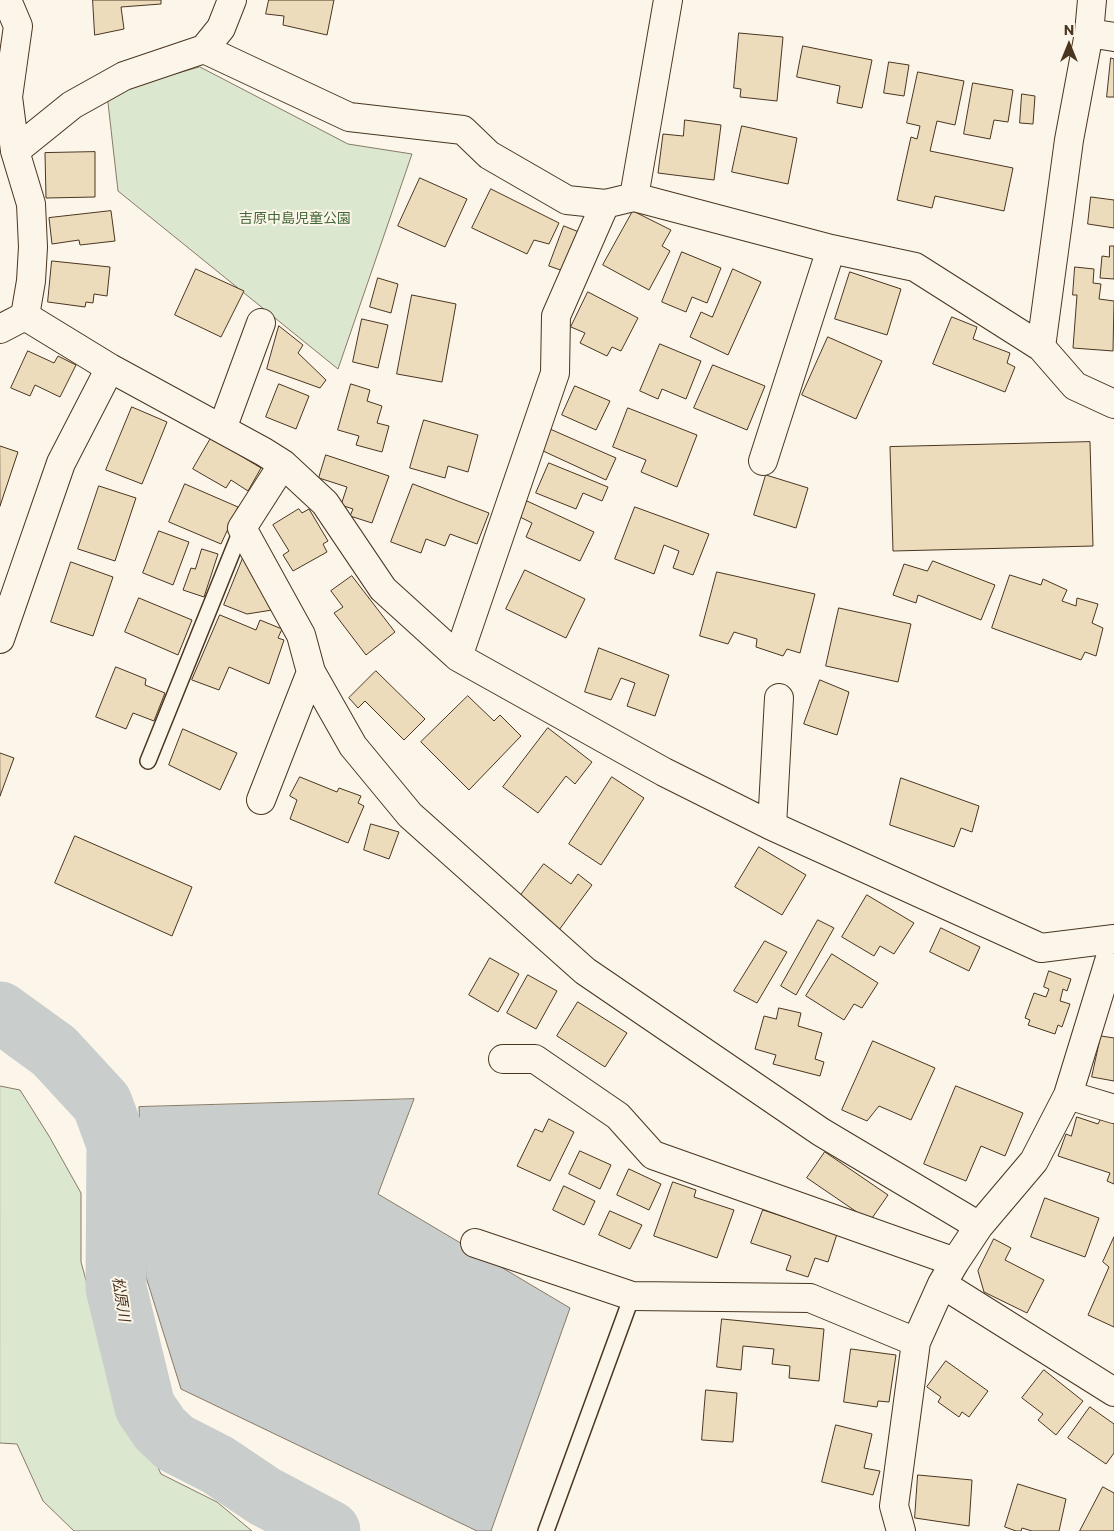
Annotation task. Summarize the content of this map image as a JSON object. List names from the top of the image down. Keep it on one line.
{"water":["松原川"],"parks":["吉原中島児童公園"],"north":"top"}
